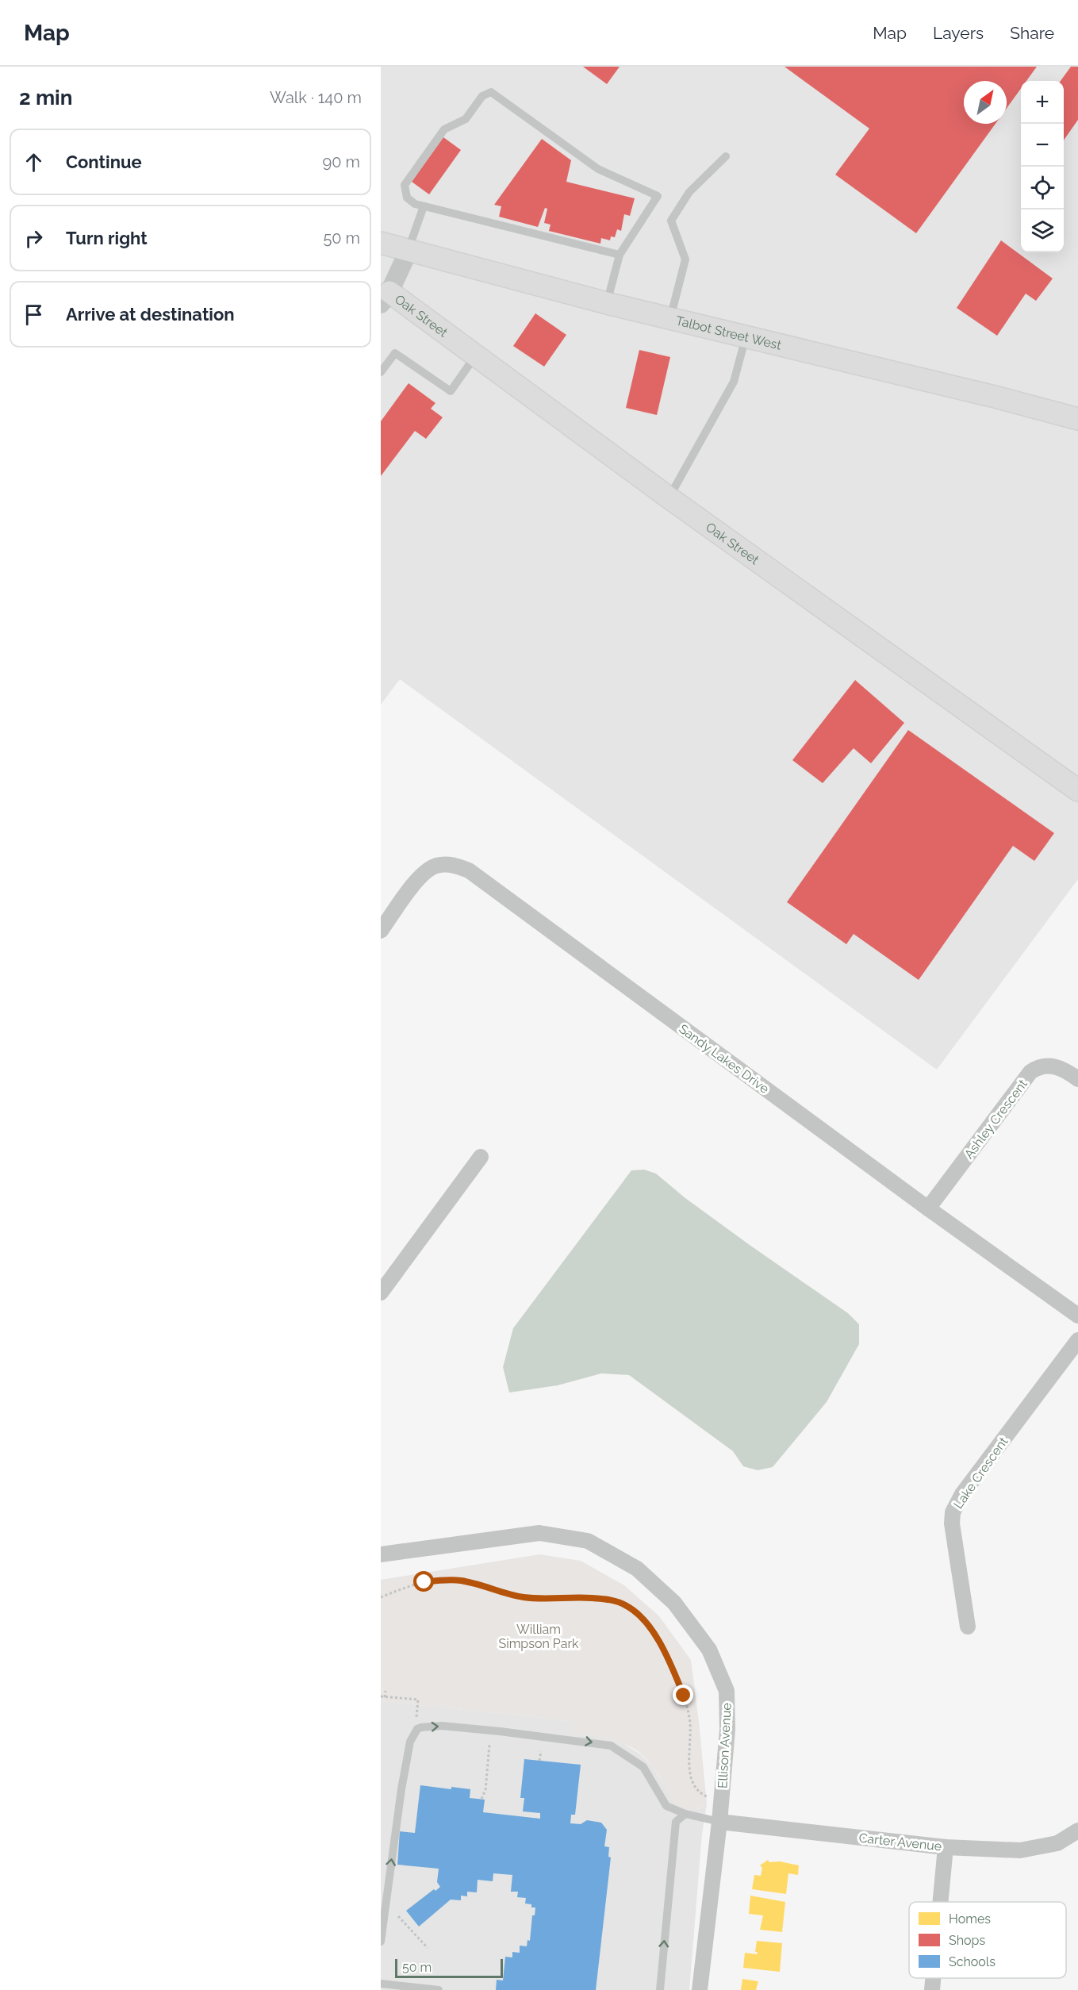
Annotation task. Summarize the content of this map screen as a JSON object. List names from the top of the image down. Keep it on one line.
{"streets":{"main road":["Oak Street","Talbot Street West"],"street":["Sandy Lakes Drive","Ashley Crescent","Lake Crescent","Ellison Avenue","Carter Avenue"]},"crossings":[["Sandy Lakes Drive","Ashley Crescent"],["Ellison Avenue","Carter Avenue"]],"parks":["William Simpson Park"],"legend":["Homes","Shops","Schools"],"scale_bar":"50 m","north":"top right","page":{"header":"Map","nav":["Map","Layers","Share"],"heading":["2 min","Walk · 140 m"],"map_buttons":["+","−"],"list":[["Continue","90 m"],["Turn right","50 m"],"Arrive at destination"],"scale":"50 m"}}
